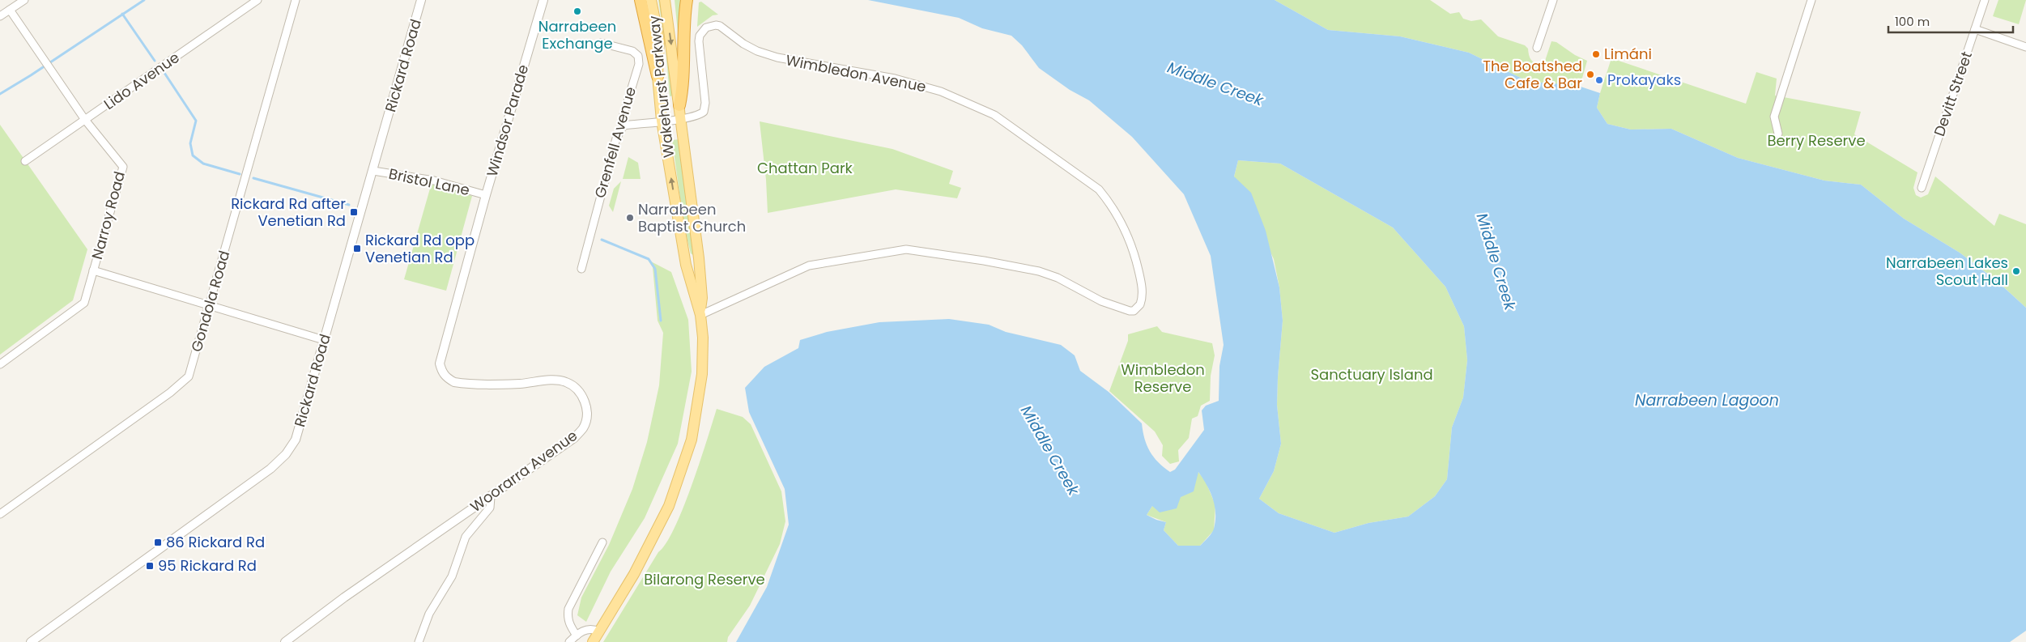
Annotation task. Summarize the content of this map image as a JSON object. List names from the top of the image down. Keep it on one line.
{"streets":{"main road":["Wakehurst Parkway"],"street":["Rickard Road","Wimbledon Avenue","Lido Avenue","Devitt Street","Windsor Parade","Grenfell Avenue","Bristol Lane","Narroy Road","Gondola Road","Woorarra Avenue"]},"crossings":[["Rickard Road","Bristol Lane"],["Wimbledon Avenue","Wakehurst Parkway"],["Wimbledon Avenue","Grenfell Avenue"],["Lido Avenue","Narroy Road"],["Windsor Parade","Bristol Lane"],["Windsor Parade","Woorarra Avenue"],["Bristol Lane","Woorarra Avenue"]],"water":["Middle Creek","Narrabeen Lagoon"],"parks":["Berry Reserve","Chattan Park","Wimbledon Reserve","Sanctuary Island","Bilarong Reserve"],"places":{"other":["Narrabeen Exchange","Limáni","The Boatshed Cafe & Bar","Prokayaks","Narrabeen Baptist Church","Narrabeen Lakes Scout Hall"],"transit":["Rickard Rd after Venetian Rd","Rickard Rd opp Venetian Rd","86 Rickard Rd","95 Rickard Rd"]},"scale_bar":"100 m"}
